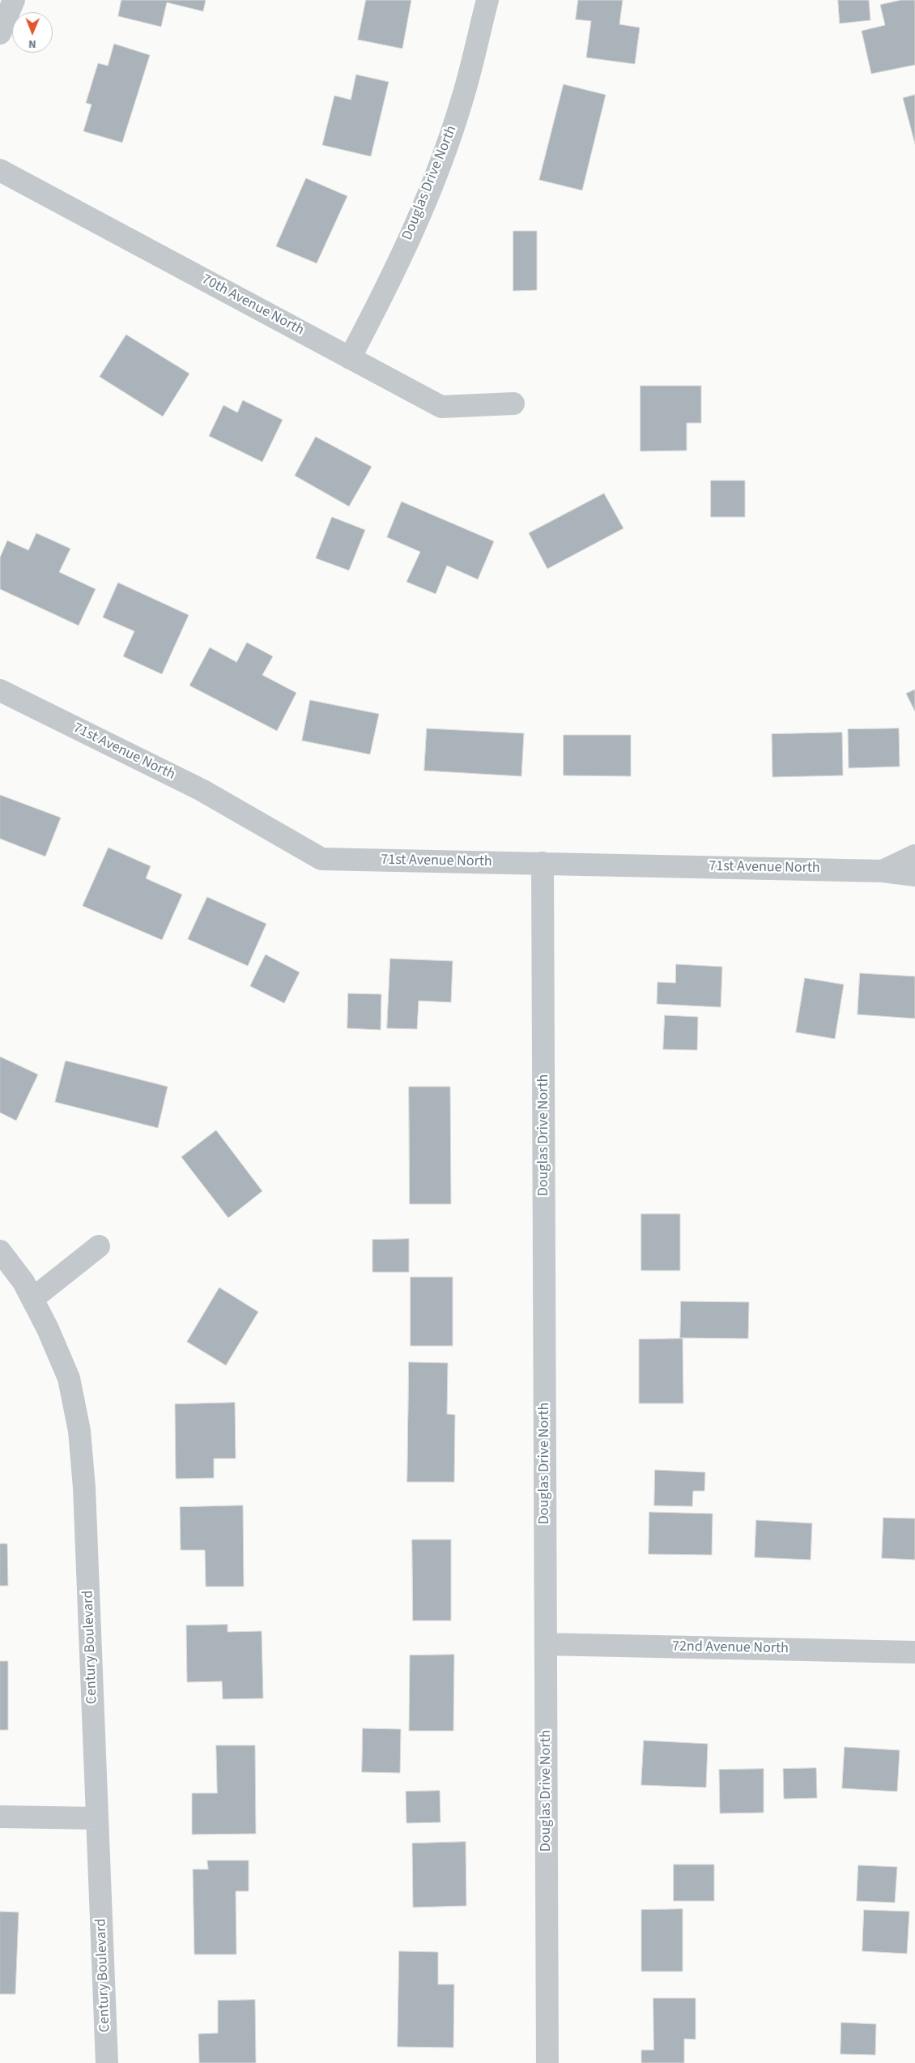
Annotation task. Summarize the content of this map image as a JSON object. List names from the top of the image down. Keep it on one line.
{"streets":{"street":["Douglas Drive North","70th Avenue North","71st Avenue North","Century Boulevard","72nd Avenue North"]},"crossings":[["Douglas Drive North","70th Avenue North"],["Douglas Drive North","71st Avenue North"],["Douglas Drive North","72nd Avenue North"]],"north":"bottom"}
